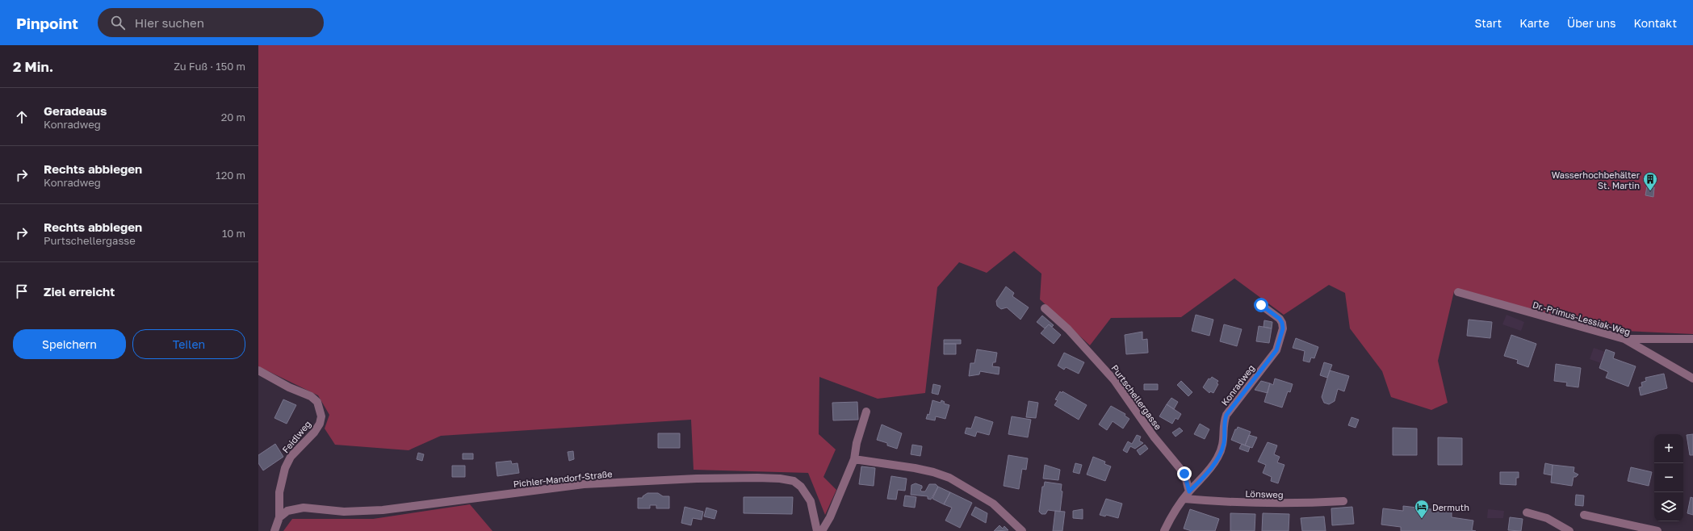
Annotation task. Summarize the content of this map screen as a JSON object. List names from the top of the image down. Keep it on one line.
{"streets":{"street":["Dr.-Primus-Lessiak-Weg","Konradweg","Purtschellergasse","Feidlweg","Pichler-Mandorf-Straße","Lönsweg"]},"crossings":[["Konradweg","Purtschellergasse"],["Konradweg","Lönsweg"],["Purtschellergasse","Lönsweg"],["Feidlweg","Pichler-Mandorf-Straße"]],"places":{"building":["Wasserhochbehälter St. Martin"],"hotel":["Dermuth"]},"page":{"header":"Pinpoint","search":"Hier suchen","nav":["Start","Karte","Über uns","Kontakt"],"heading":["2 Min.","Zu Fuß · 150 m"],"list":[["Geradeaus","Konradweg","20 m"],["Rechts abbiegen","Konradweg","120 m"],["Rechts abbiegen","Purtschellergasse","10 m"],"Ziel erreicht"],"buttons":["Speichern","Teilen"],"map_buttons":["+","−"]}}
